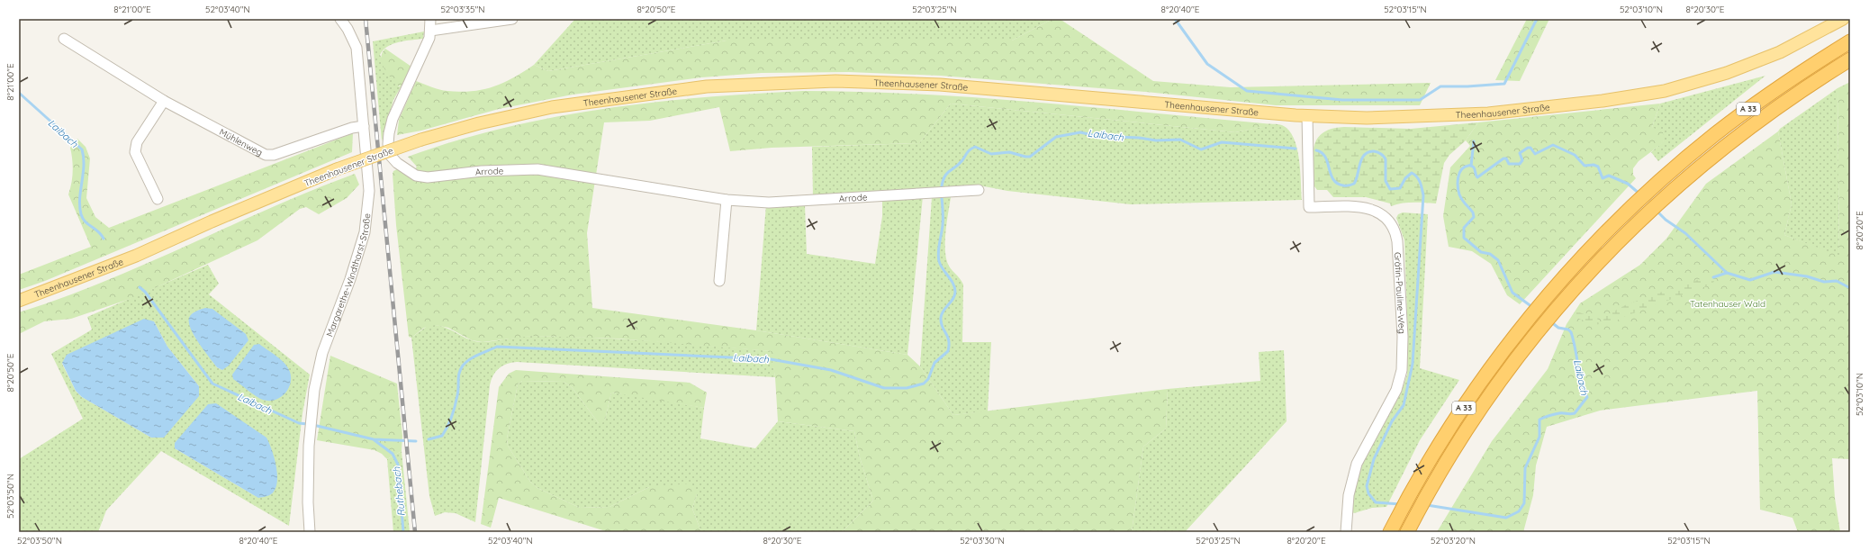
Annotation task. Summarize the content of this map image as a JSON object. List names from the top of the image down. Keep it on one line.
{"streets":{"highway":["A 33"],"main road":["Theenhausener Straße"],"street":["Mühlenweg","Arrode","Margarethe-Windthorst-Straße","Gräfin-Pauline-Weg"]},"crossings":[["Theenhausener Straße","Gräfin-Pauline-Weg"],["Mühlenweg","Margarethe-Windthorst-Straße"]],"water":["Laibach","Ruthebach"],"parks":["Tatenhauser Wald"],"coordinates":["8°21'00\"E","52°03'40\"N","52°03'35\"N","8°20'50\"E","52°03'25\"N","8°20'40\"E","52°03'15\"N","52°03'10\"N","8°20'30\"E","8°20'20\"E","52°03'50\"N","52°03'30\"N","52°03'20\"N"]}
